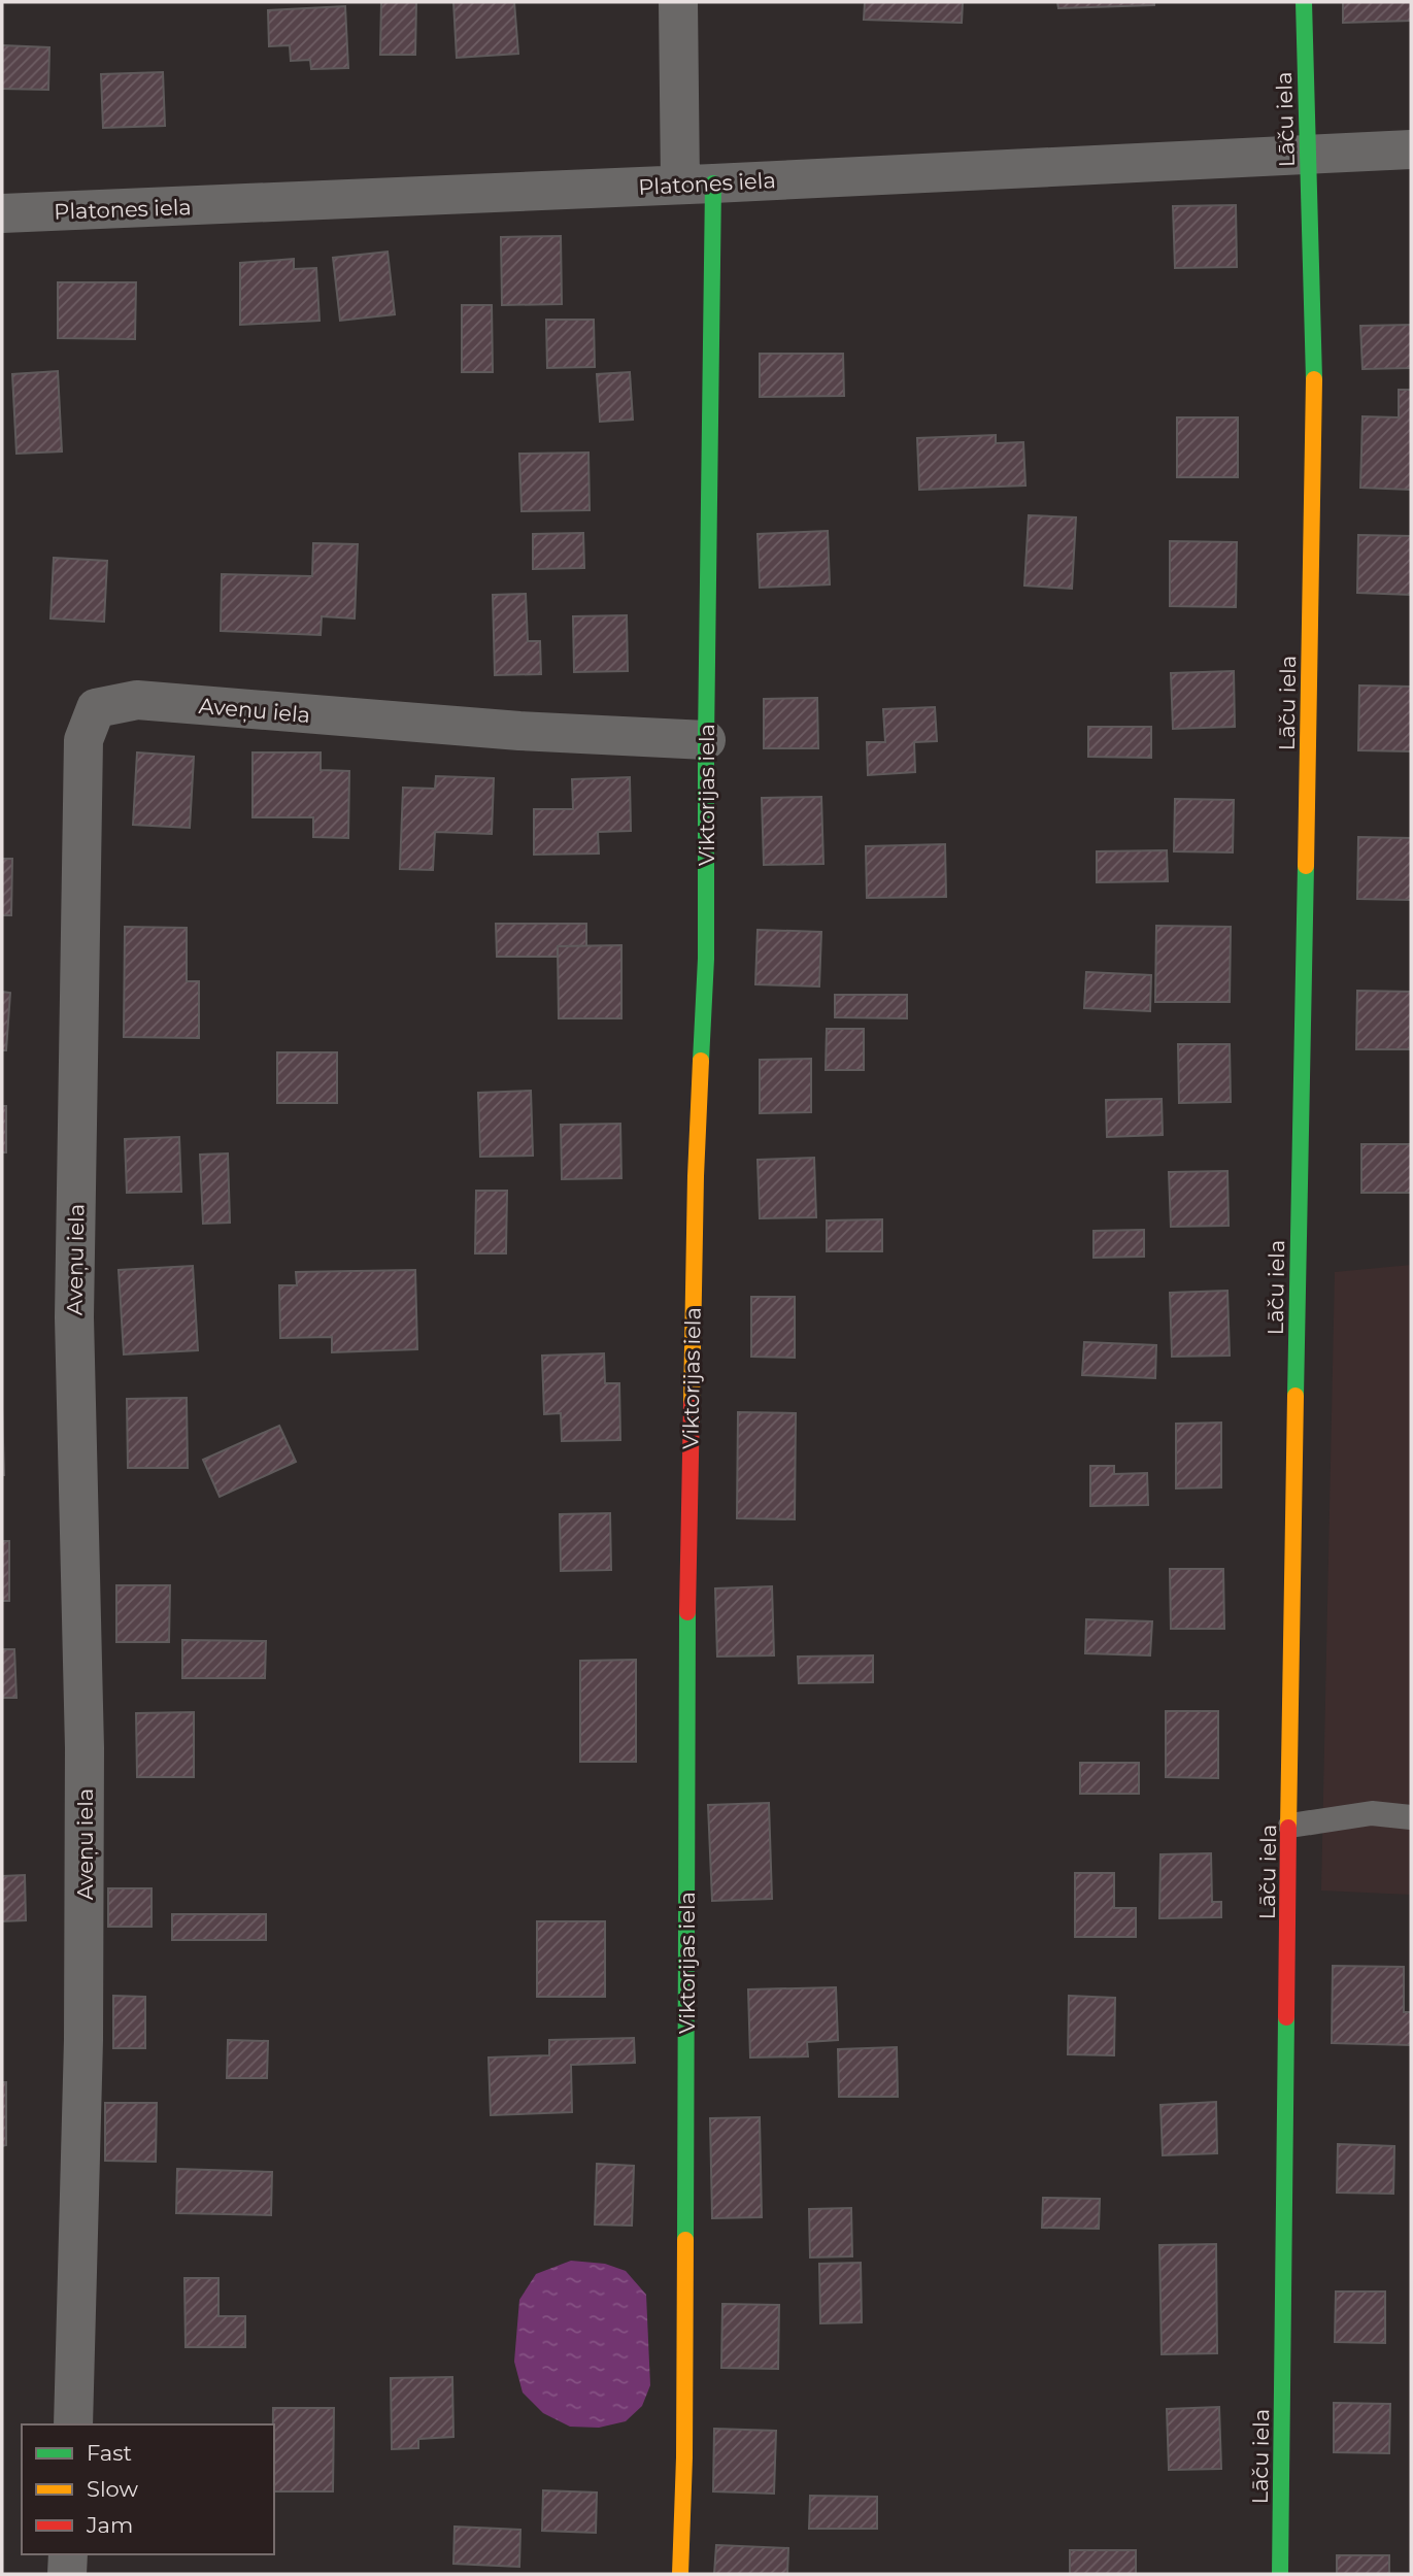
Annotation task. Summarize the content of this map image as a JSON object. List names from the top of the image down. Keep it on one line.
{"streets":{"street":["Lāču iela","Platones iela","Aveņu iela","Viktorijas iela"]},"crossings":[["Lāču iela","Platones iela"],["Platones iela","Viktorijas iela"],["Aveņu iela","Viktorijas iela"]],"legend":["Fast","Slow","Jam"]}
